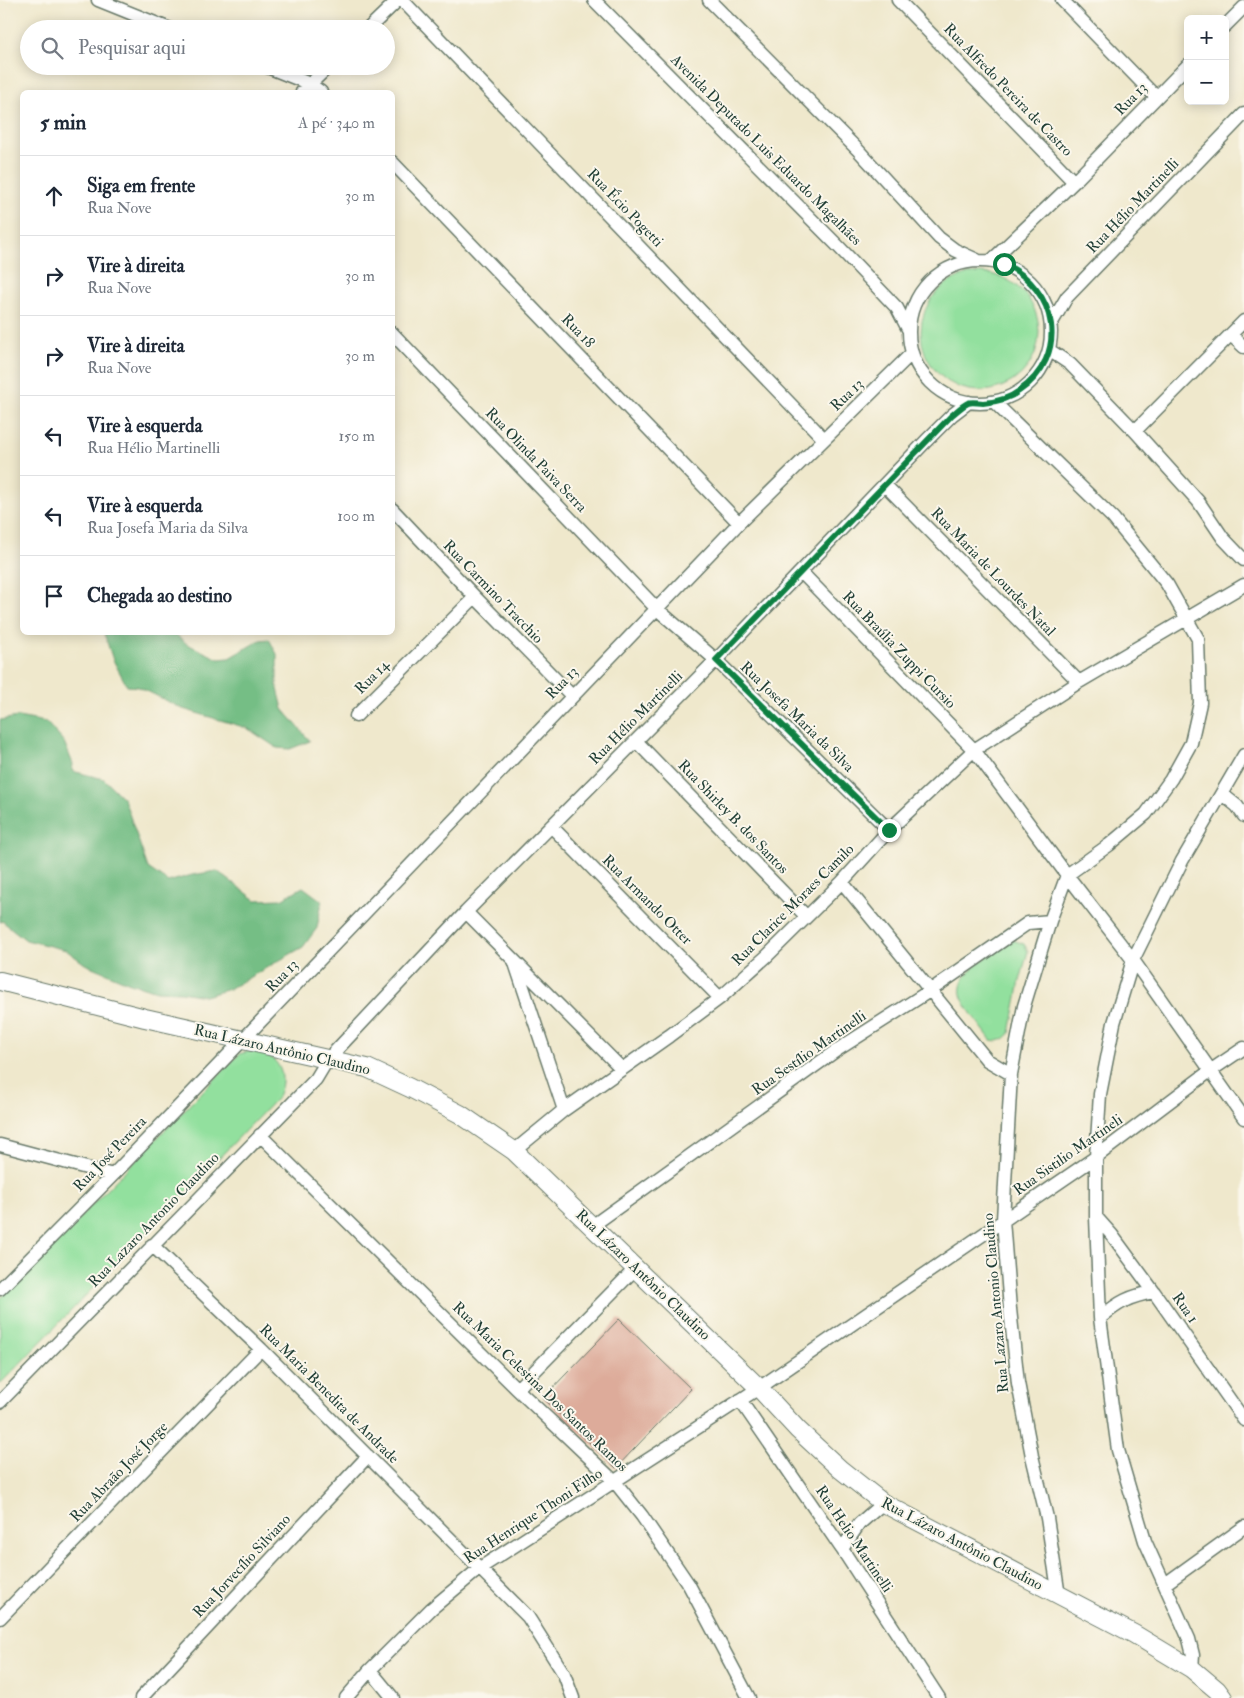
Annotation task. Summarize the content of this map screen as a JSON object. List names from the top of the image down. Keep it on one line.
{"streets":{"main road":["Rua Lázaro Antônio Claudino"],"street":["Rua Alfredo Pereira de Castro","Rua 13","Avenida Deputado Luis Eduardo Magalhães","Rua Hélio Martinelli","Rua Écio Pogetti","Rua 18","Rua Olinda Paiva Serra","Rua Maria de Lourdes Natal","Rua Carmino Tracchio","Rua Braúlia Zuppi Cursio","Rua 14","Rua Josefa Maria da Silva","Rua Shirley B. dos Santos","Rua Armando Otter","Rua Clarice Moraes Camilo","Rua Sestílio Martinelli","Rua José Pereira","Rua Sistilio Martineli","Rua Lazaro Antonio Claudino","Rua 1","Rua Maria Celestina Dos Santos Ramos","Rua Maria Benedita de Andrade","Rua Abraão José Jorge","Rua Henrique Thoni Filho","Rua Helio Martinelli","Rua Jorvecílio Silviano"]},"crossings":[["Rua Alfredo Pereira de Castro","Rua 13"],["Rua 13","Avenida Deputado Luis Eduardo Magalhães"],["Rua 13","Rua Hélio Martinelli"],["Rua 13","Rua Écio Pogetti"],["Rua 13","Rua 18"],["Rua 13","Rua Olinda Paiva Serra"],["Rua 13","Rua Carmino Tracchio"],["Rua 13","Rua Josefa Maria da Silva"],["Rua 13","Rua Lázaro Antônio Claudino"],["Rua 13","Rua José Pereira"],["Avenida Deputado Luis Eduardo Magalhães","Rua Hélio Martinelli"],["Rua Hélio Martinelli","Rua Maria de Lourdes Natal"],["Rua Hélio Martinelli","Rua Braúlia Zuppi Cursio"],["Rua Hélio Martinelli","Rua Josefa Maria da Silva"],["Rua Hélio Martinelli","Rua Shirley B. dos Santos"],["Rua Hélio Martinelli","Rua Armando Otter"],["Rua Hélio Martinelli","Rua Lázaro Antônio Claudino"],["Rua Hélio Martinelli","Rua Lazaro Antonio Claudino"],["Rua Olinda Paiva Serra","Rua Josefa Maria da Silva"],["Rua Maria de Lourdes Natal","Rua Clarice Moraes Camilo"],["Rua Carmino Tracchio","Rua 14"],["Rua Braúlia Zuppi Cursio","Rua Clarice Moraes Camilo"],["Rua Josefa Maria da Silva","Rua Clarice Moraes Camilo"],["Rua Shirley B. dos Santos","Rua Clarice Moraes Camilo"],["Rua Armando Otter","Rua Clarice Moraes Camilo"],["Rua Clarice Moraes Camilo","Rua Lázaro Antônio Claudino"],["Rua Lázaro Antônio Claudino","Rua Sestílio Martinelli"],["Rua Lázaro Antônio Claudino","Rua José Pereira"],["Rua Lázaro Antônio Claudino","Rua Sistilio Martineli"],["Rua Lázaro Antônio Claudino","Rua Lazaro Antonio Claudino"],["Rua Lázaro Antônio Claudino","Rua Henrique Thoni Filho"],["Rua Sestílio Martinelli","Rua Lazaro Antonio Claudino"],["Rua Sistilio Martineli","Rua Lazaro Antonio Claudino"],["Rua Sistilio Martineli","Rua Henrique Thoni Filho"],["Rua Lazaro Antonio Claudino","Rua Maria Celestina Dos Santos Ramos"],["Rua Lazaro Antonio Claudino","Rua Maria Benedita de Andrade"],["Rua Maria Celestina Dos Santos Ramos","Rua Henrique Thoni Filho"],["Rua Maria Benedita de Andrade","Rua Abraão José Jorge"],["Rua Maria Benedita de Andrade","Rua Henrique Thoni Filho"],["Rua Maria Benedita de Andrade","Rua Jorvecílio Silviano"],["Rua Henrique Thoni Filho","Rua Helio Martinelli"]],"page":{"map_buttons":["+","−"],"search":"Pesquisar aqui","heading":["5 min","A pé · 340 m"],"list":[["Siga em frente","Rua Nove","30 m"],["Vire à direita","Rua Nove","30 m"],["Vire à direita","Rua Nove","30 m"],["Vire à esquerda","Rua Hélio Martinelli","150 m"],["Vire à esquerda","Rua Josefa Maria da Silva","100 m"],"Chegada ao destino"]}}
